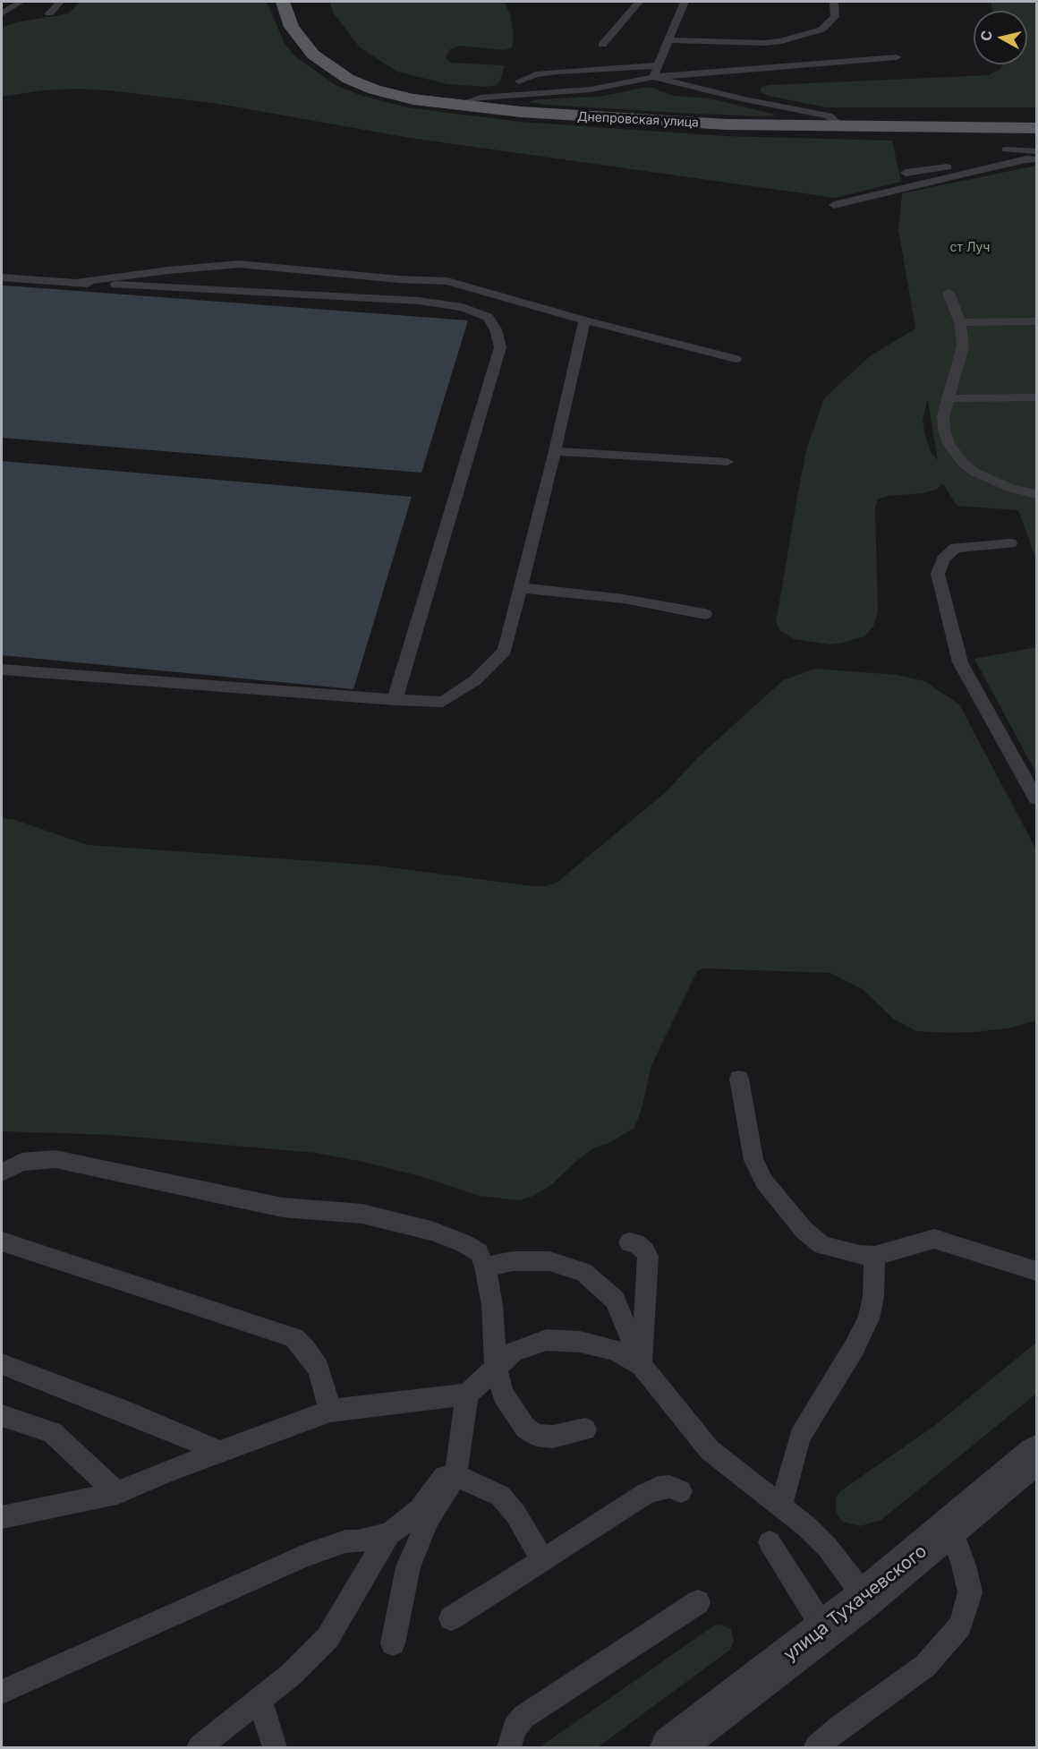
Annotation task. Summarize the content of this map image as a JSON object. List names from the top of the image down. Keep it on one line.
{"streets":{"main road":["Днепровская улица"],"street":["улица Тухачевского"]},"parks":["ст Луч"],"north":"left"}
